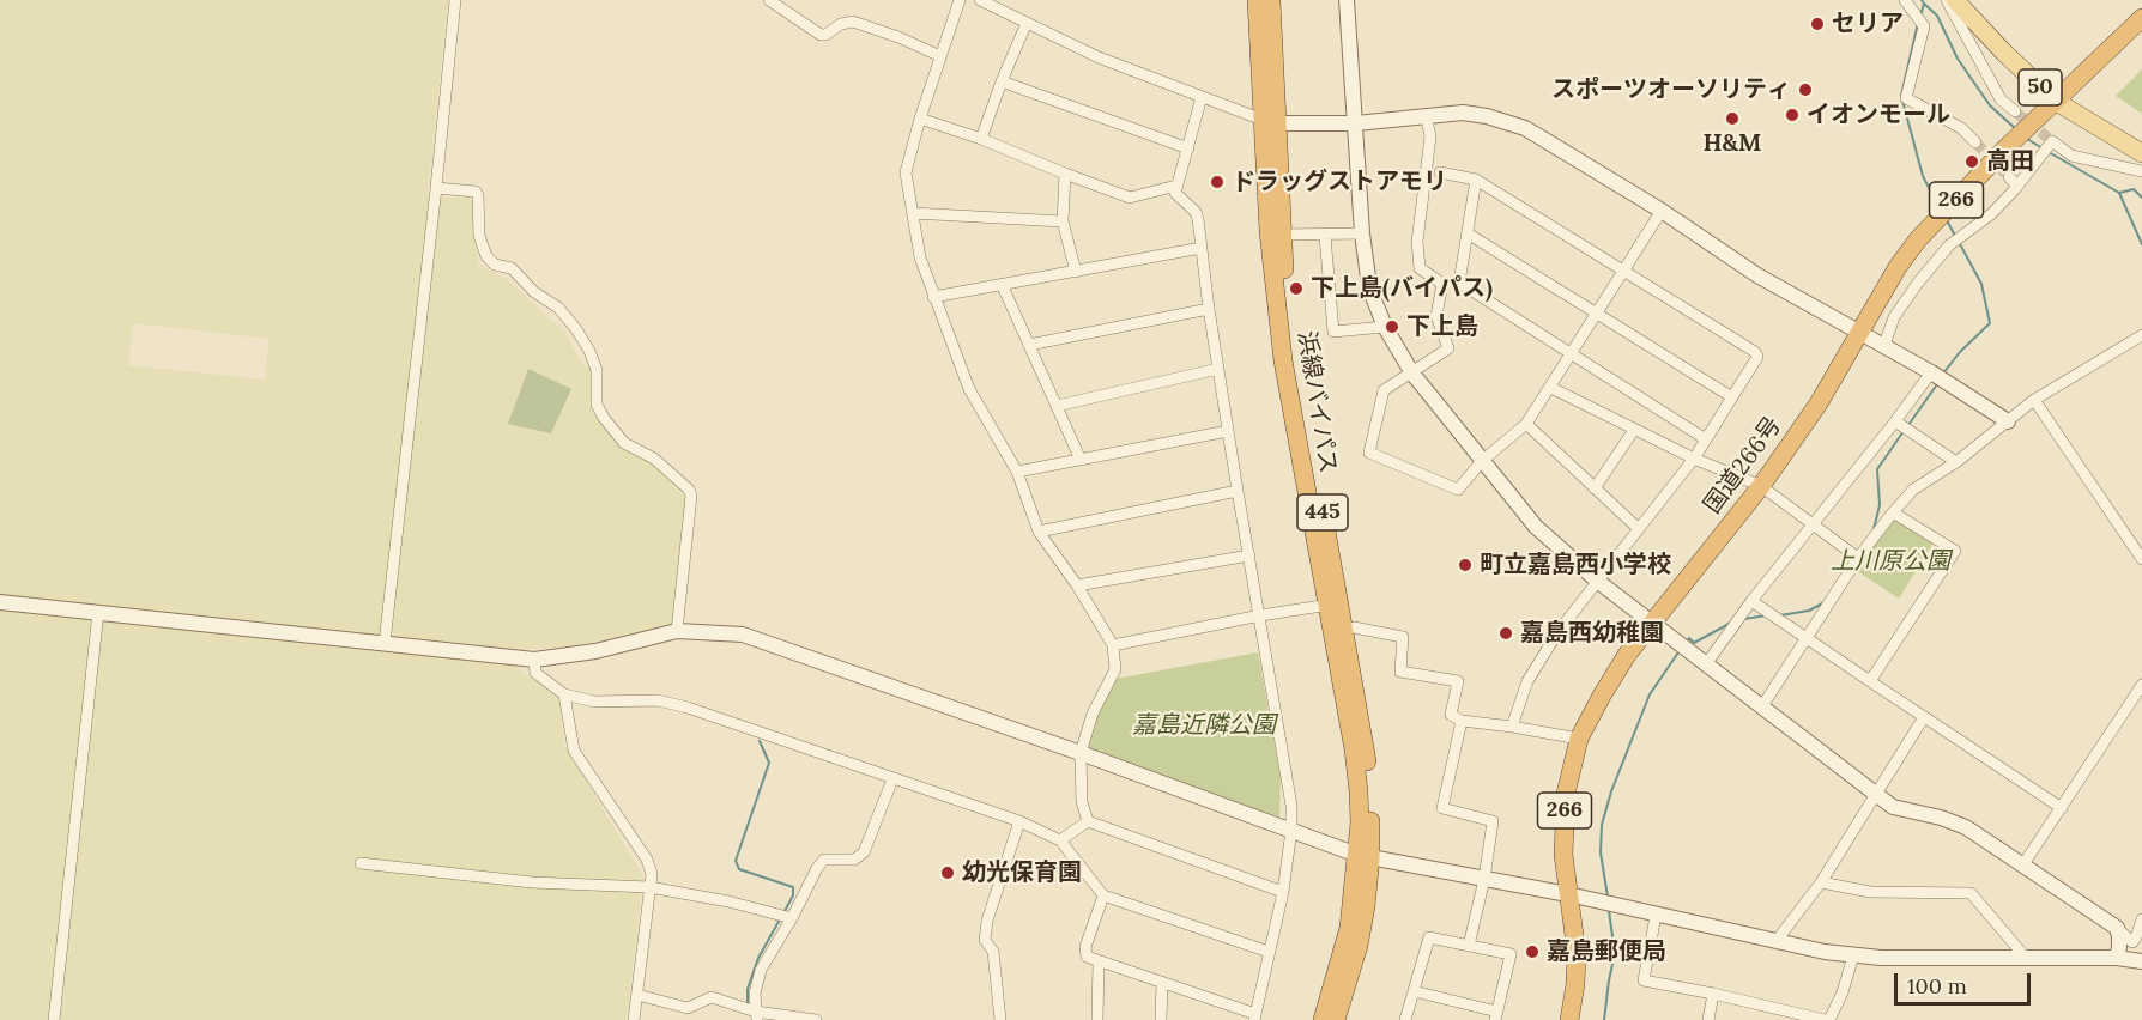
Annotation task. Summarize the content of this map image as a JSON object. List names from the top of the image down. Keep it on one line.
{"streets":{"highway":["266","浜線バイパス","国道266号","445"],"main road":["50"]},"crossings":[["50","国道266号"]],"parks":["上川原公園","嘉島近隣公園"],"places":["セリア","スポーツオーソリティ","イオンモール","H&M","高田","ドラッグストアモリ","下上島(バイパス)","下上島","町立嘉島西小学校","嘉島西幼稚園","幼光保育園","嘉島郵便局"],"scale_bar":"100 m"}
